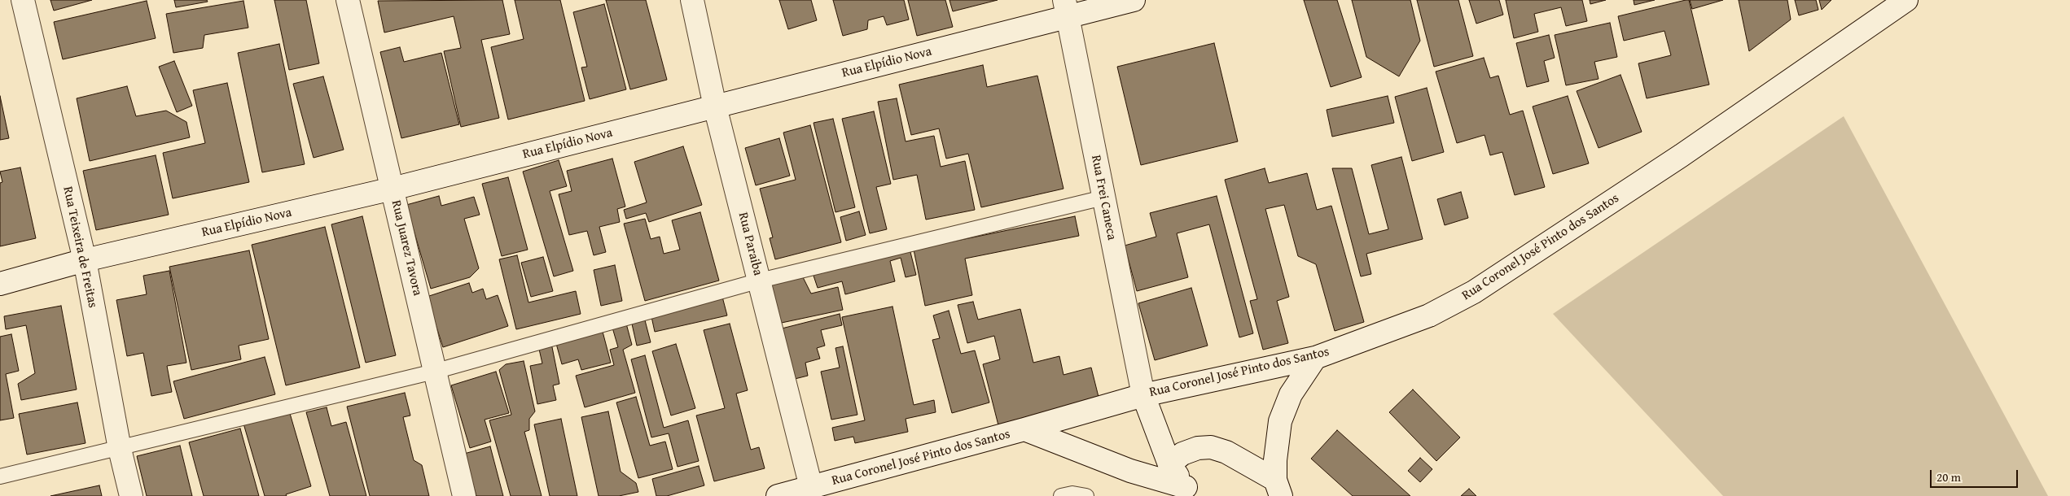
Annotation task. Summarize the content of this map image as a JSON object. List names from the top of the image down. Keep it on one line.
{"streets":{"street":["Rua Elpídio Nova","Rua Frei Caneca","Rua Paraiba","Rua Teixeira de Freitas","Rua Coronel José Pinto dos Santos","Rua Juarez Tavora"]},"crossings":[["Rua Elpídio Nova","Rua Frei Caneca"],["Rua Elpídio Nova","Rua Paraiba"],["Rua Elpídio Nova","Rua Teixeira de Freitas"],["Rua Elpídio Nova","Rua Juarez Tavora"],["Rua Frei Caneca","Rua Coronel José Pinto dos Santos"],["Rua Paraiba","Rua Coronel José Pinto dos Santos"]],"scale_bar":"20 m"}
